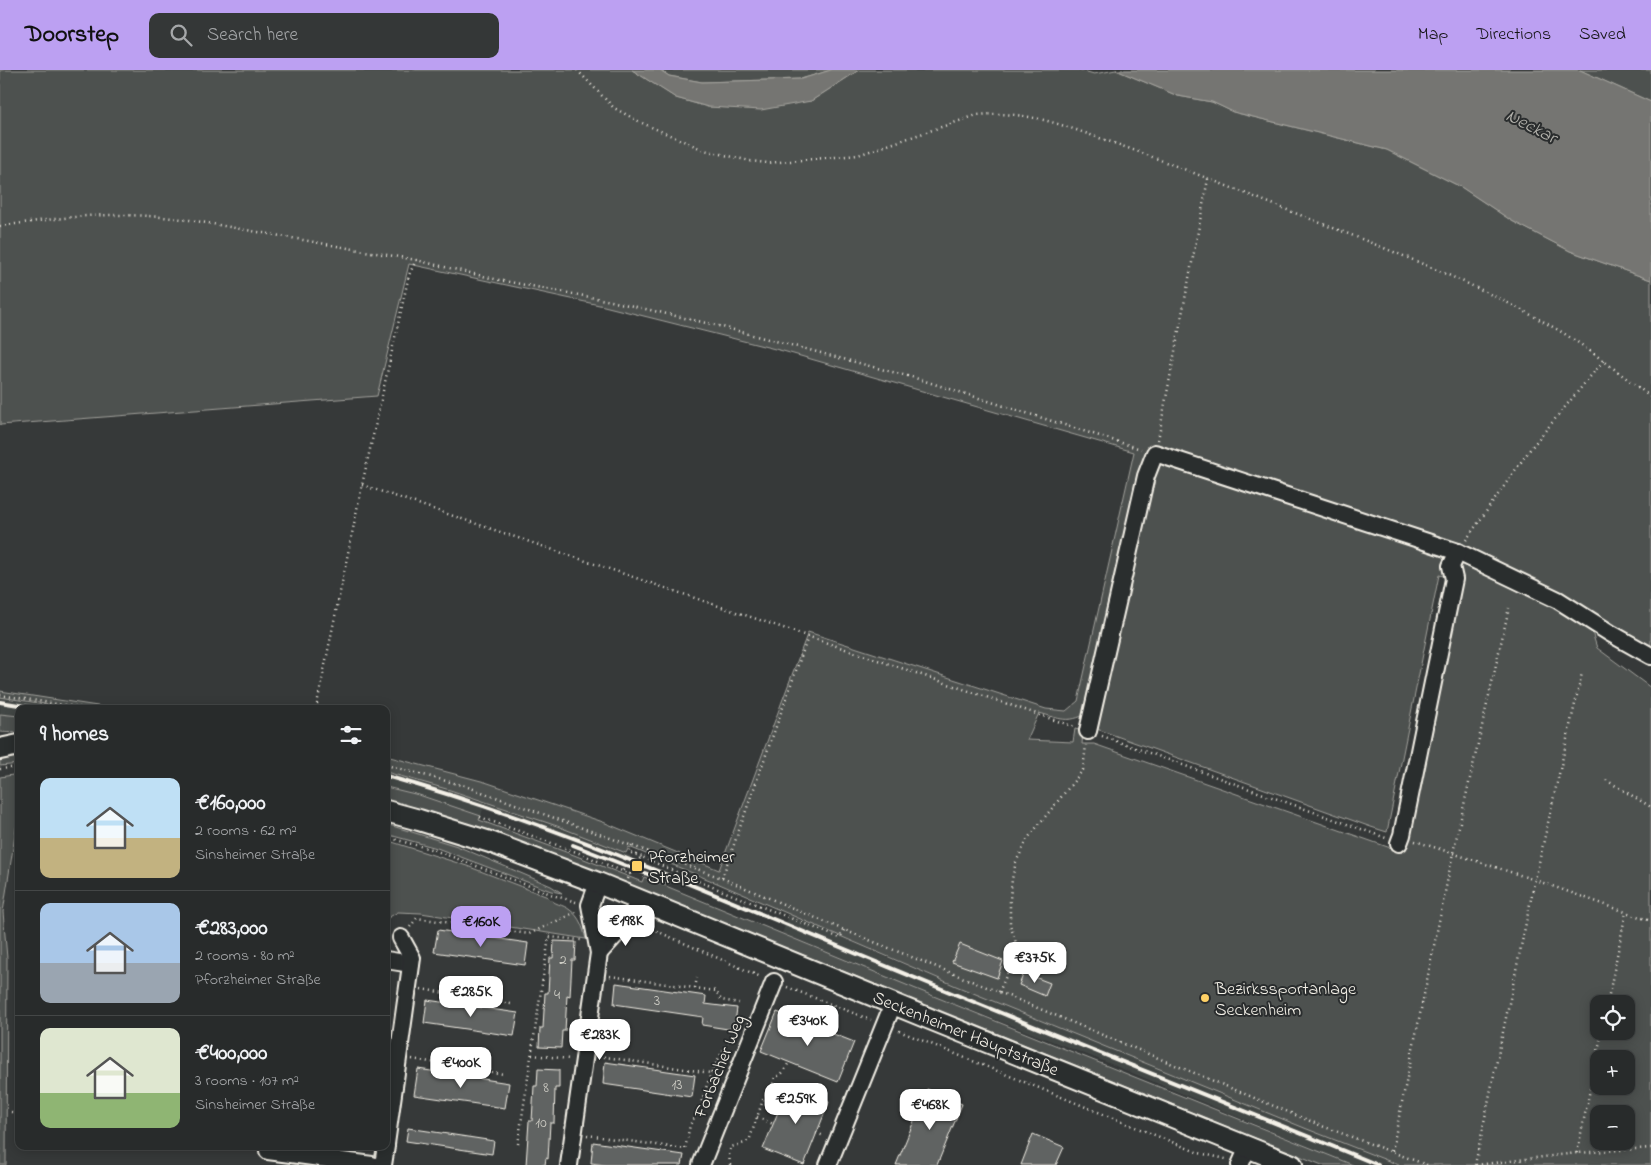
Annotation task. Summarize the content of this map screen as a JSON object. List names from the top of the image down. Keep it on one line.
{"streets":{"main road":["Seckenheimer Hauptstraße"],"street":["Forbacher Weg"]},"water":["Neckar"],"places":{"transit":["Pforzheimer Straße"],"other":["Bezirkssportanlage Seckenheim"]},"house_numbers":["2","4","3","13","8","10"],"page":{"header":"Doorstep","search":"Search here","nav":["Map","Directions","Saved"],"heading":"9 homes","list":[{"name":"€160,000","note":"2 rooms · 62 m² · Sinsheimer Straße"},{"name":"€283,000","note":"2 rooms · 80 m² · Pforzheimer Straße"},{"name":"€400,000","note":"3 rooms · 107 m² · Sinsheimer Straße"}],"price":["€198K","€160K","€375K","€285K","€340K","€283K","€400K","€259K","€468K"],"map_buttons":["+","−"]}}
